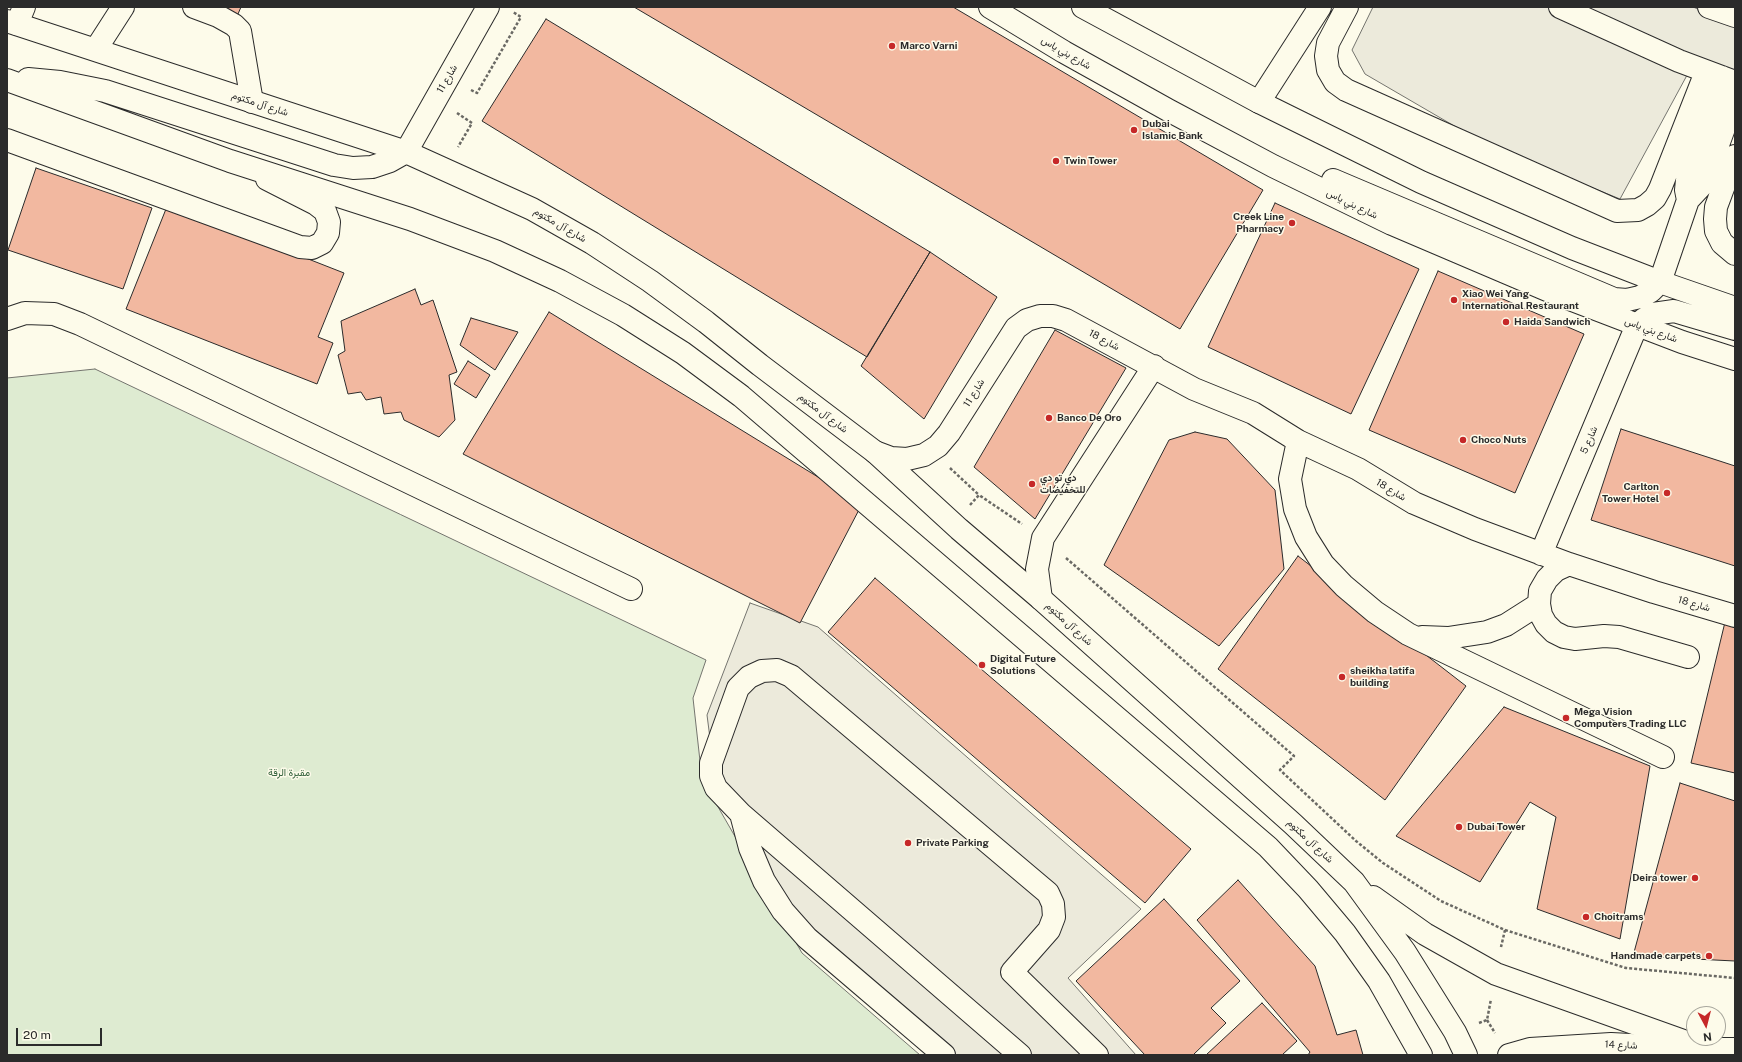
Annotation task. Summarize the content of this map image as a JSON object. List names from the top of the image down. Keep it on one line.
{"streets":{"main road":["شارع بني ياس","شارع 11","شارع آل مكتوم","شارع 18","شارع 5","شارع 14"]},"crossings":[["شارع بني ياس","شارع 5"],["شارع 11","شارع آل مكتوم"],["شارع 11","شارع 18"],["شارع 18","شارع 5"]],"parks":["مقبرة الرقة"],"places":["Marco Varni","Dubai Islamic Bank","Twin Tower","Creek Line Pharmacy","Xiao Wei Yang International Restaurant","Haida Sandwich","Banco De Oro","Choco Nuts","دي تو دي للتخفيضات","Carlton Tower Hotel","Digital Future Solutions","sheikha latifa building","Mega Vision Computers Trading LLC","Dubai Tower","Private Parking","Deira tower","Choitrams","Handmade carpets"],"scale_bar":"20 m","north":"bottom"}
